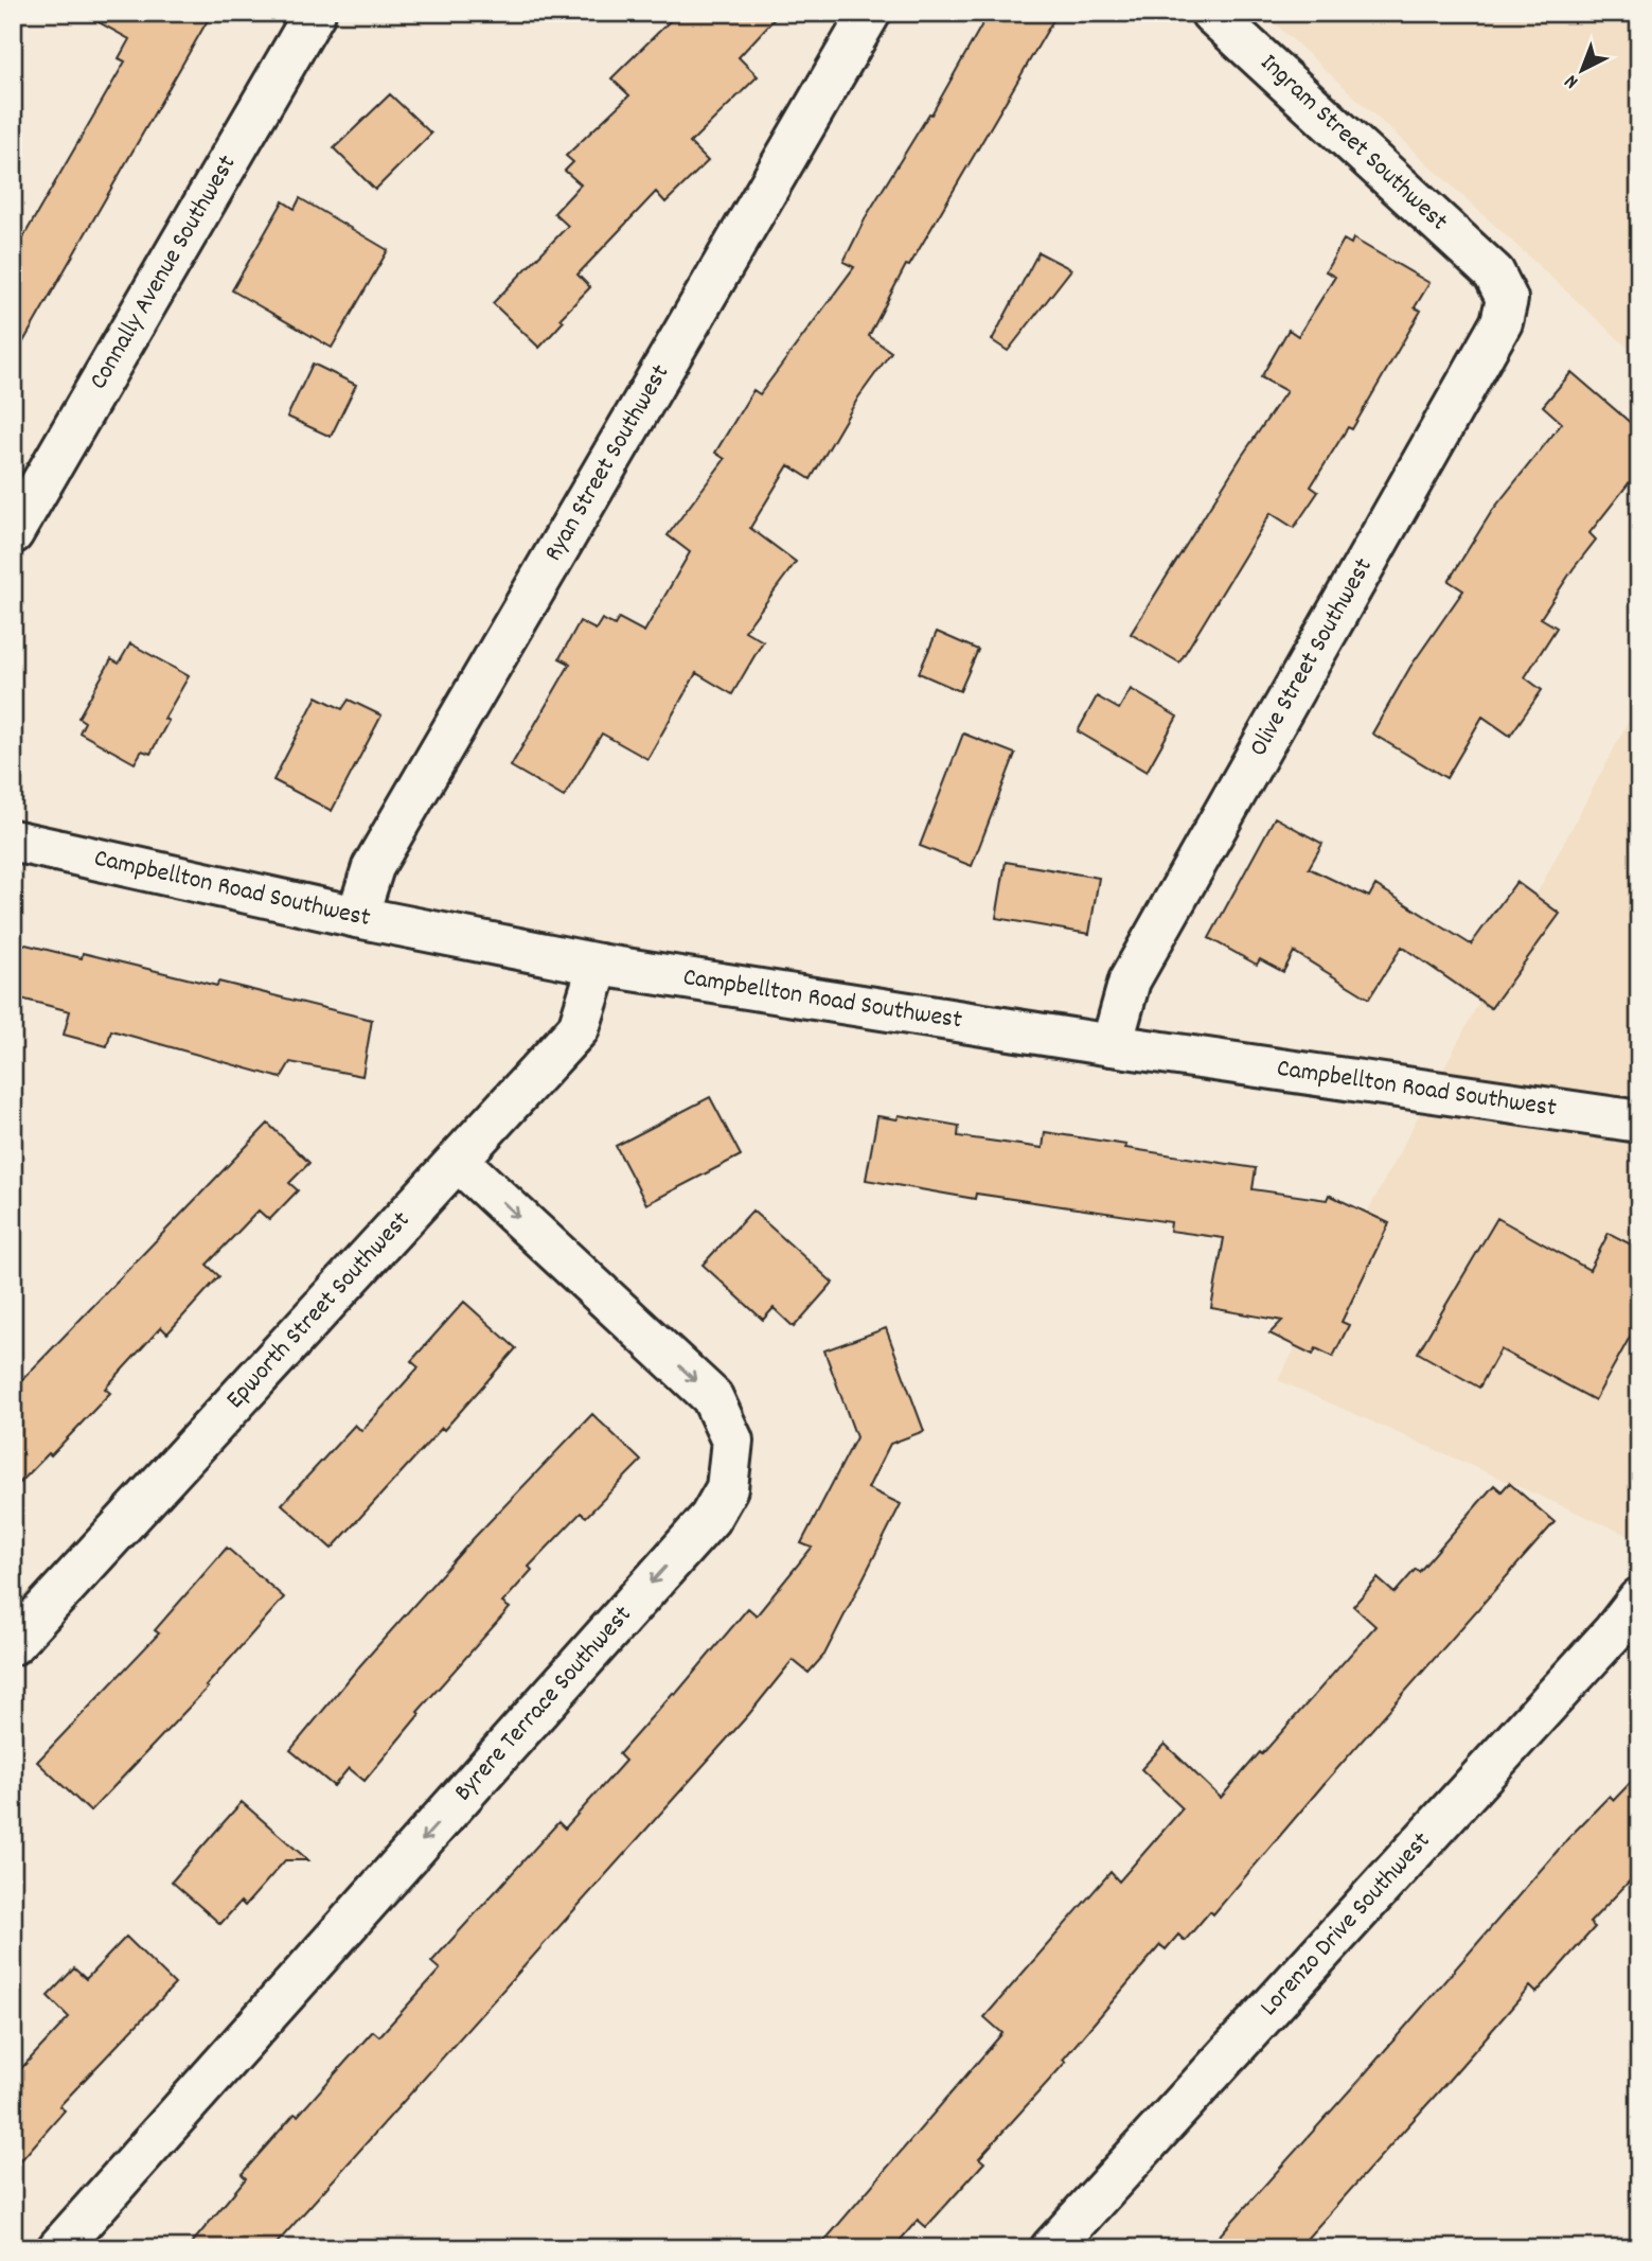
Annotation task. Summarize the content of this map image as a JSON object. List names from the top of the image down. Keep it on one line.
{"streets":{"street":["Ingram Street Southwest","Connally Avenue Southwest","Ryan Street Southwest","Olive Street Southwest","Campbellton Road Southwest","Epworth Street Southwest","Byrere Terrace Southwest","Lorenzo Drive Southwest"]},"crossings":[["Ingram Street Southwest","Olive Street Southwest"],["Ryan Street Southwest","Campbellton Road Southwest"],["Olive Street Southwest","Campbellton Road Southwest"],["Campbellton Road Southwest","Epworth Street Southwest"],["Epworth Street Southwest","Byrere Terrace Southwest"]],"north":"bottom left"}
